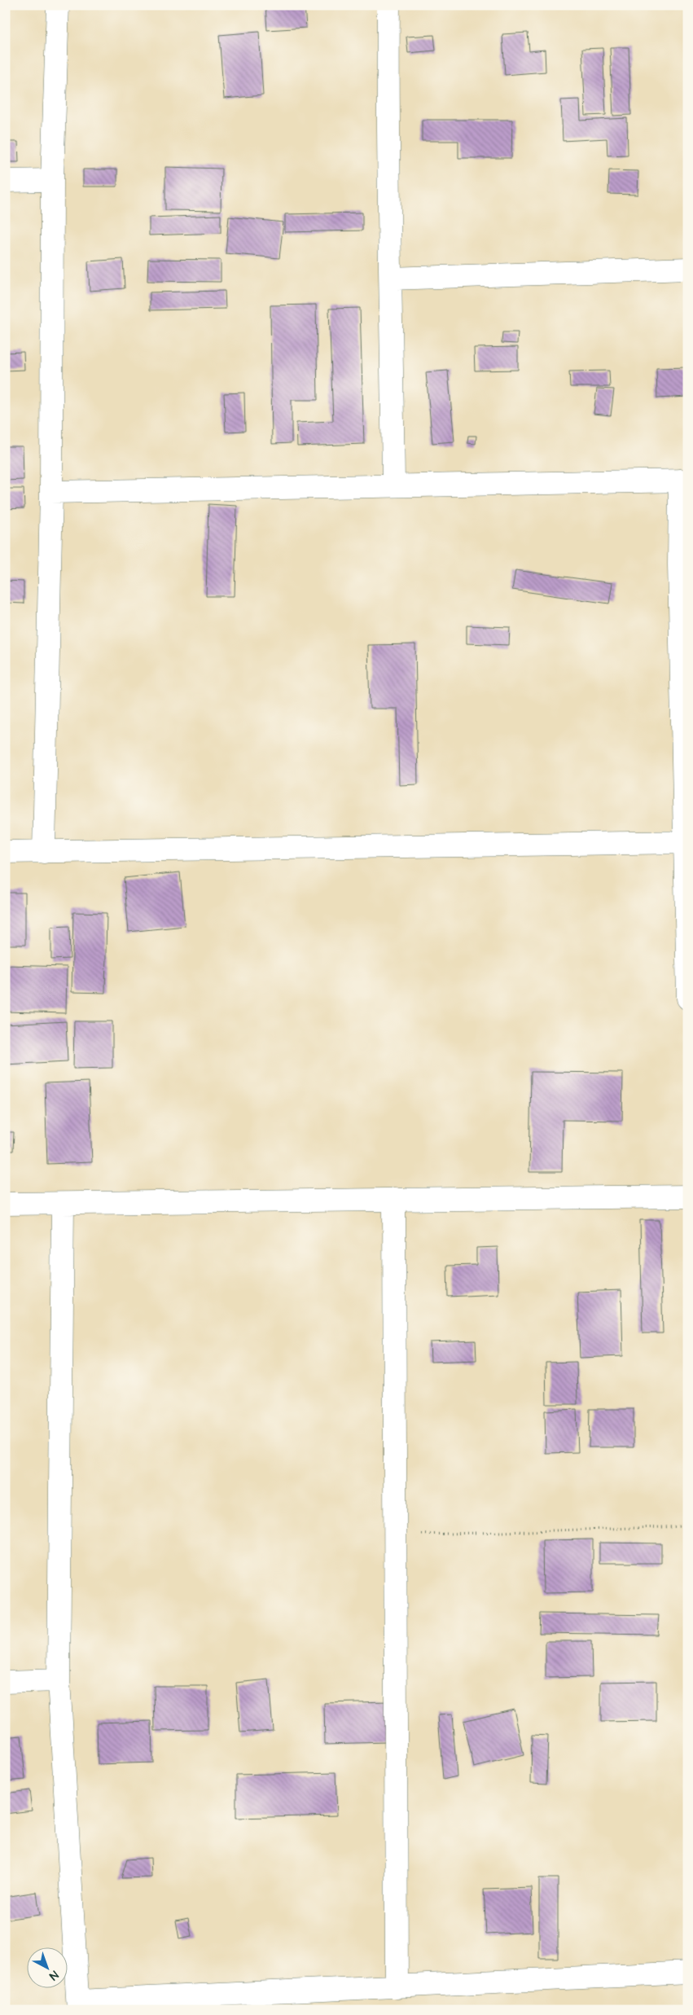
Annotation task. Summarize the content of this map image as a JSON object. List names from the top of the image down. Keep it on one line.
{"north":"bottom right"}
